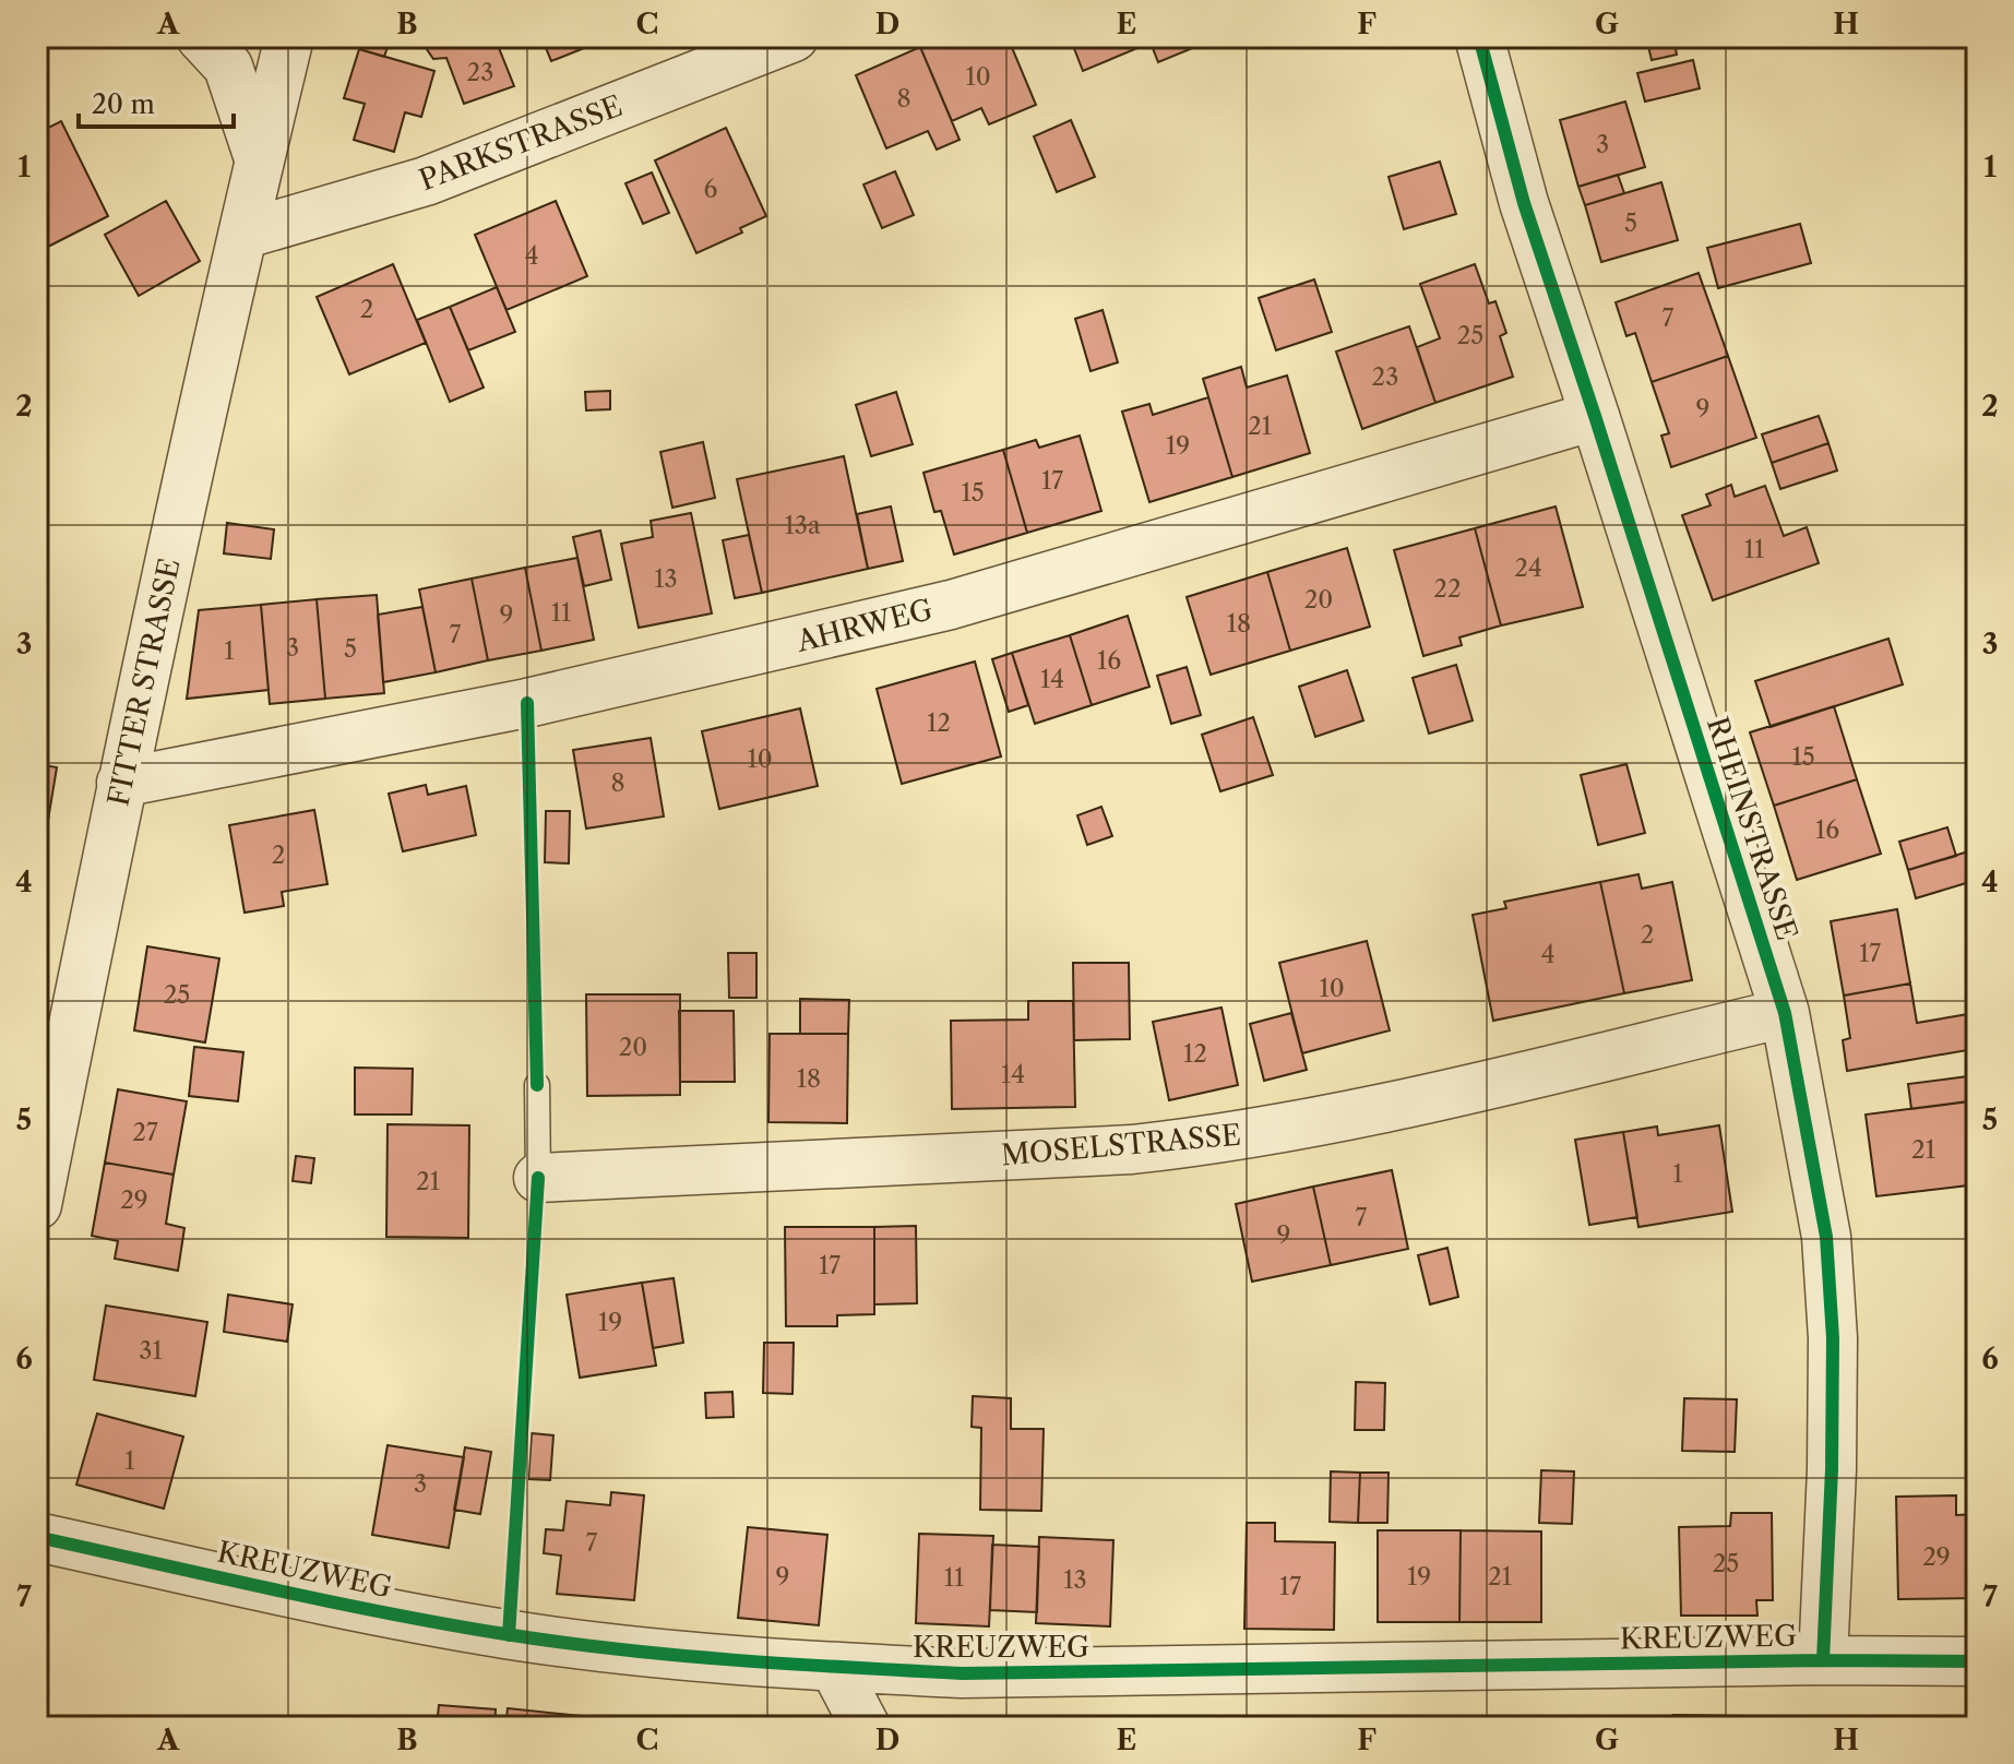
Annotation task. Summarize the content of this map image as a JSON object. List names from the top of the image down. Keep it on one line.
{"streets":{"street":["PARKSTRASSE","AHRWEG","FITTER STRASSE","RHEINSTRASSE","MOSELSTRASSE","KREUZWEG"]},"crossings":[["PARKSTRASSE","FITTER STRASSE"],["AHRWEG","FITTER STRASSE"],["AHRWEG","RHEINSTRASSE"],["RHEINSTRASSE","MOSELSTRASSE"],["RHEINSTRASSE","KREUZWEG"]],"house_numbers":["23","10","8","3","6","5","4","2","7","25","23","9","21","19","17","15","13a","11","24","13","22","20","11","9","18","7","3","5","1","16","14","12","15","10","8","16","2","2","17","4","10","25","20","12","14","18","27","21","1","21","29","7","9","17","19","31","1","3","7","29","25","9","19","21","11","13","17"],"scale_bar":"20 m","grid":{"columns":["A","B","C","D","E","F","G","H"],"rows":["1","2","3","4","5","6","7"]}}
